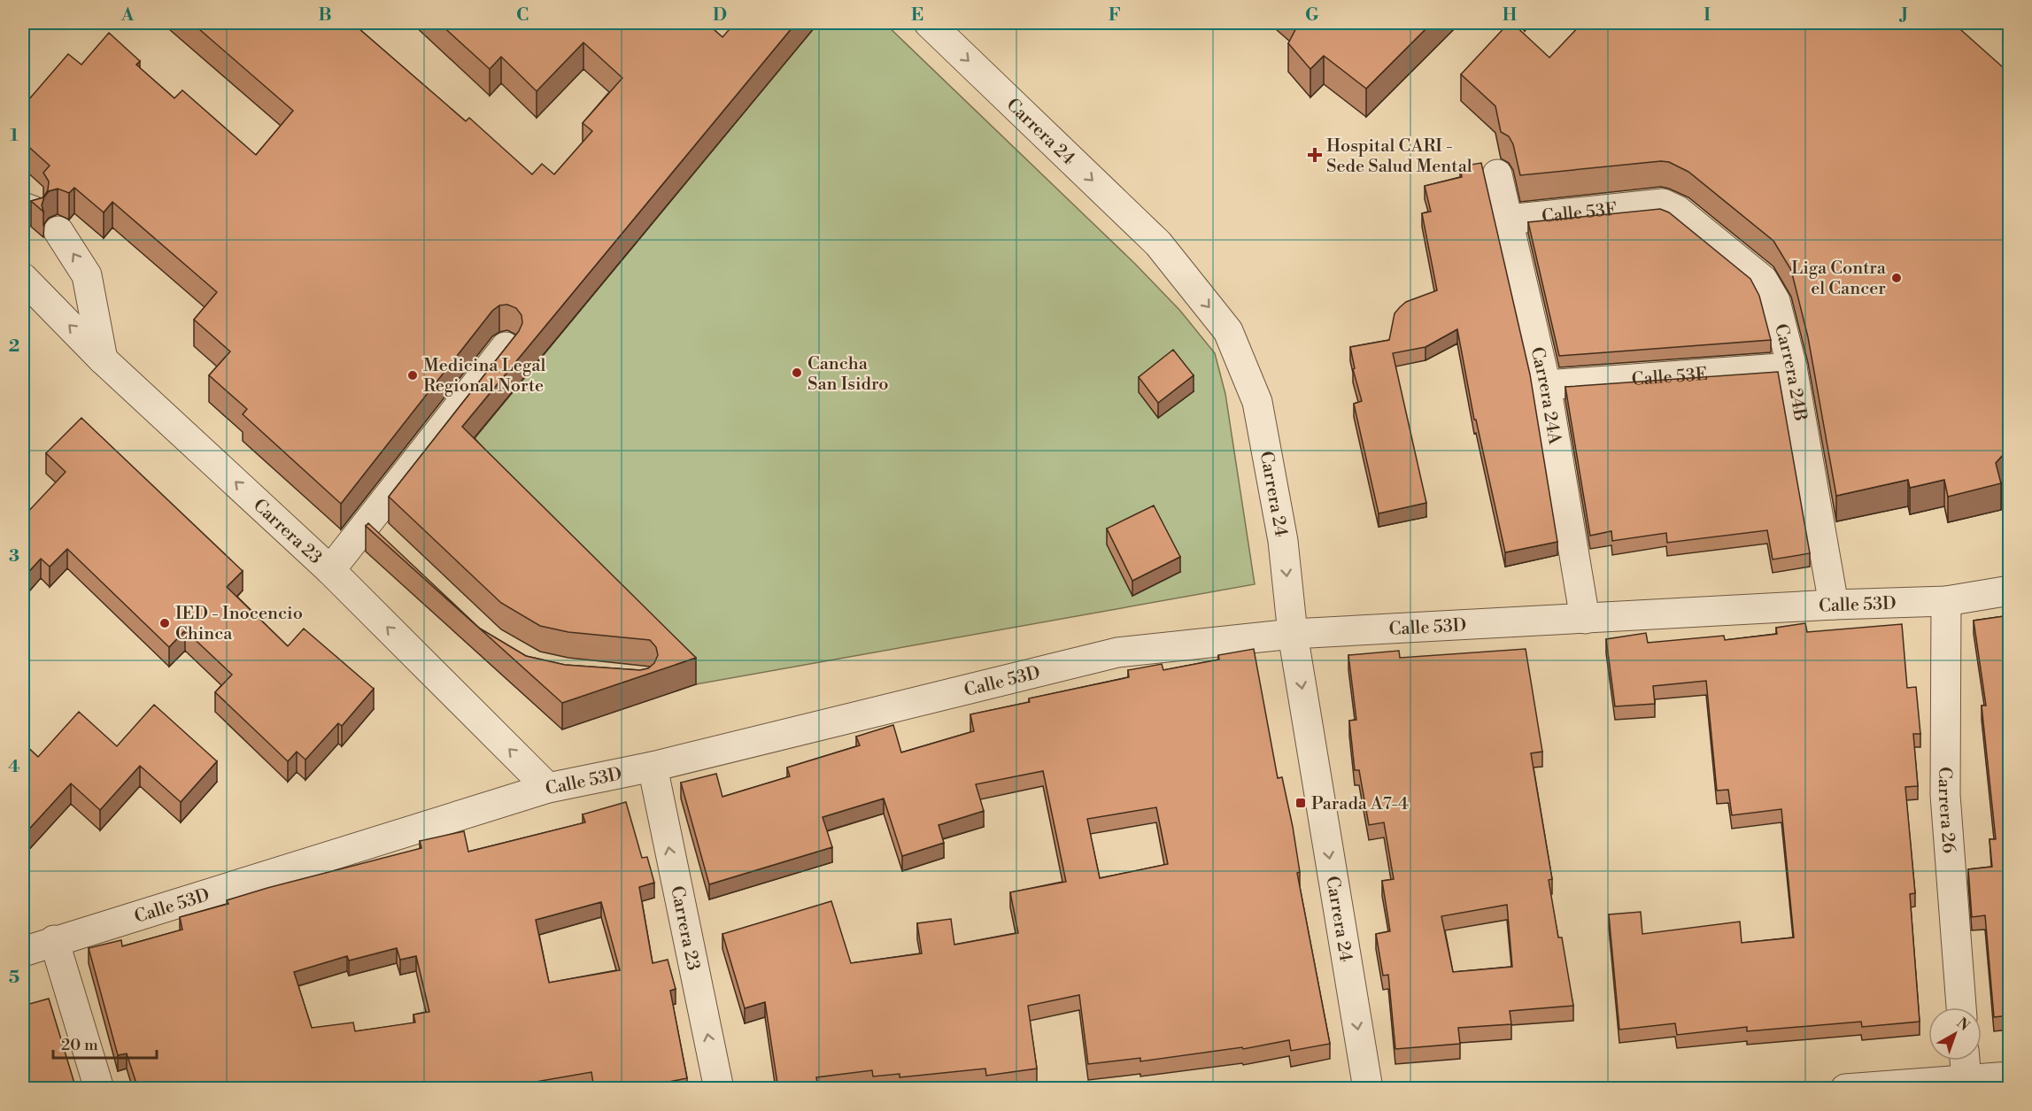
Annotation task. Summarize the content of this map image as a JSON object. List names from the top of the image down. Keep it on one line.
{"streets":{"street":["Carrera 24","Calle 53F","Carrera 24B","Calle 53E","Carrera 24A","Carrera 23","Calle 53D","Carrera 26"]},"crossings":[["Carrera 24","Calle 53D"],["Calle 53F","Carrera 24B"],["Calle 53F","Carrera 24A"],["Carrera 24B","Calle 53E"],["Carrera 24B","Calle 53D"],["Calle 53E","Carrera 24A"],["Carrera 24A","Calle 53D"],["Carrera 23","Calle 53D"],["Calle 53D","Carrera 26"]],"one_way":["Carrera 24","Carrera 23"],"places":{"health":["Hospital CARI - Sede Salud Mental"],"other":["Liga Contra el Cancer","Cancha San Isidro","Medicina Legal Regional Norte","IED - Inocencio Chinca"],"transit":["Parada A7-4"]},"scale_bar":"20 m","north":"top right","grid":{"columns":["A","B","C","D","E","F","G","H","I","J"],"rows":["1","2","3","4","5"]}}
